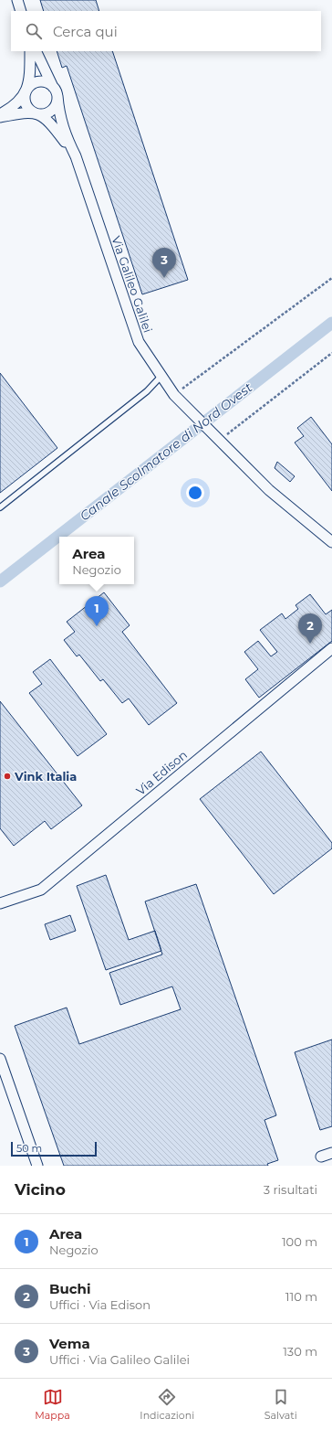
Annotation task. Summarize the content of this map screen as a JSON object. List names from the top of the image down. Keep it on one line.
{"streets":{"street":["Via Galileo Galilei","Via Edison"]},"water":["Canale Scolmatore di Nord Ovest"],"places":["Vink Italia"],"scale_bar":"50 m","page":{"search":"Cerca qui","pins":["3","1","2"],"popup":["Area","Negozio"],"scale":"50 m","heading":["Vicino","3 risultati"],"list":[{"mark":"1","name":"Area","note":"Negozio","value":"100 m"},{"mark":"2","name":"Buchi","note":"Uffici · Via Edison","value":"110 m"},{"mark":"3","name":"Vema","note":"Uffici · Via Galileo Galilei","value":"130 m"}],"nav":["Mappa","Indicazioni","Salvati"]}}
